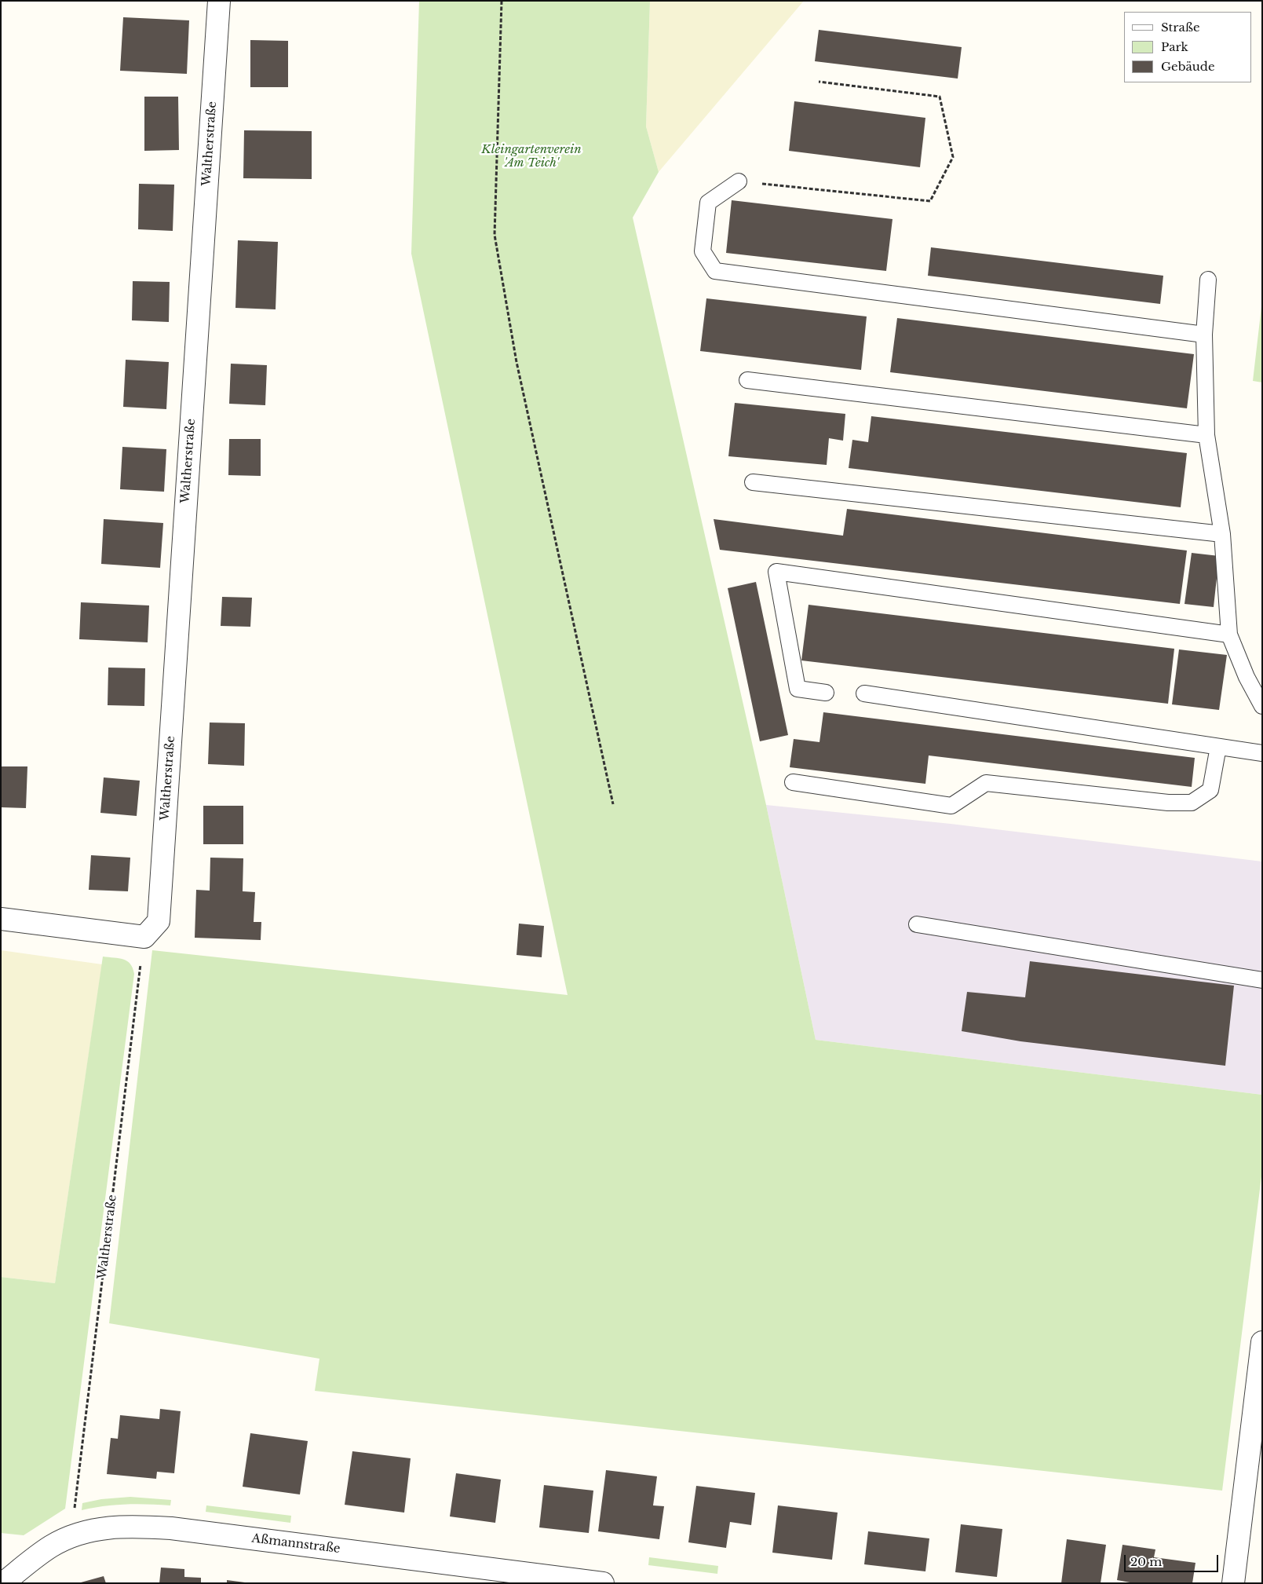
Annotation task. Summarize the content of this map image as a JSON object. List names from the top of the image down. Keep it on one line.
{"streets":{"street":["Waltherstraße","Aßmannstraße"]},"crossings":[["Waltherstraße","Aßmannstraße"]],"parks":["Kleingartenverein 'Am Teich'"],"legend":["Straße","Park","Gebäude"],"scale_bar":"20 m"}
